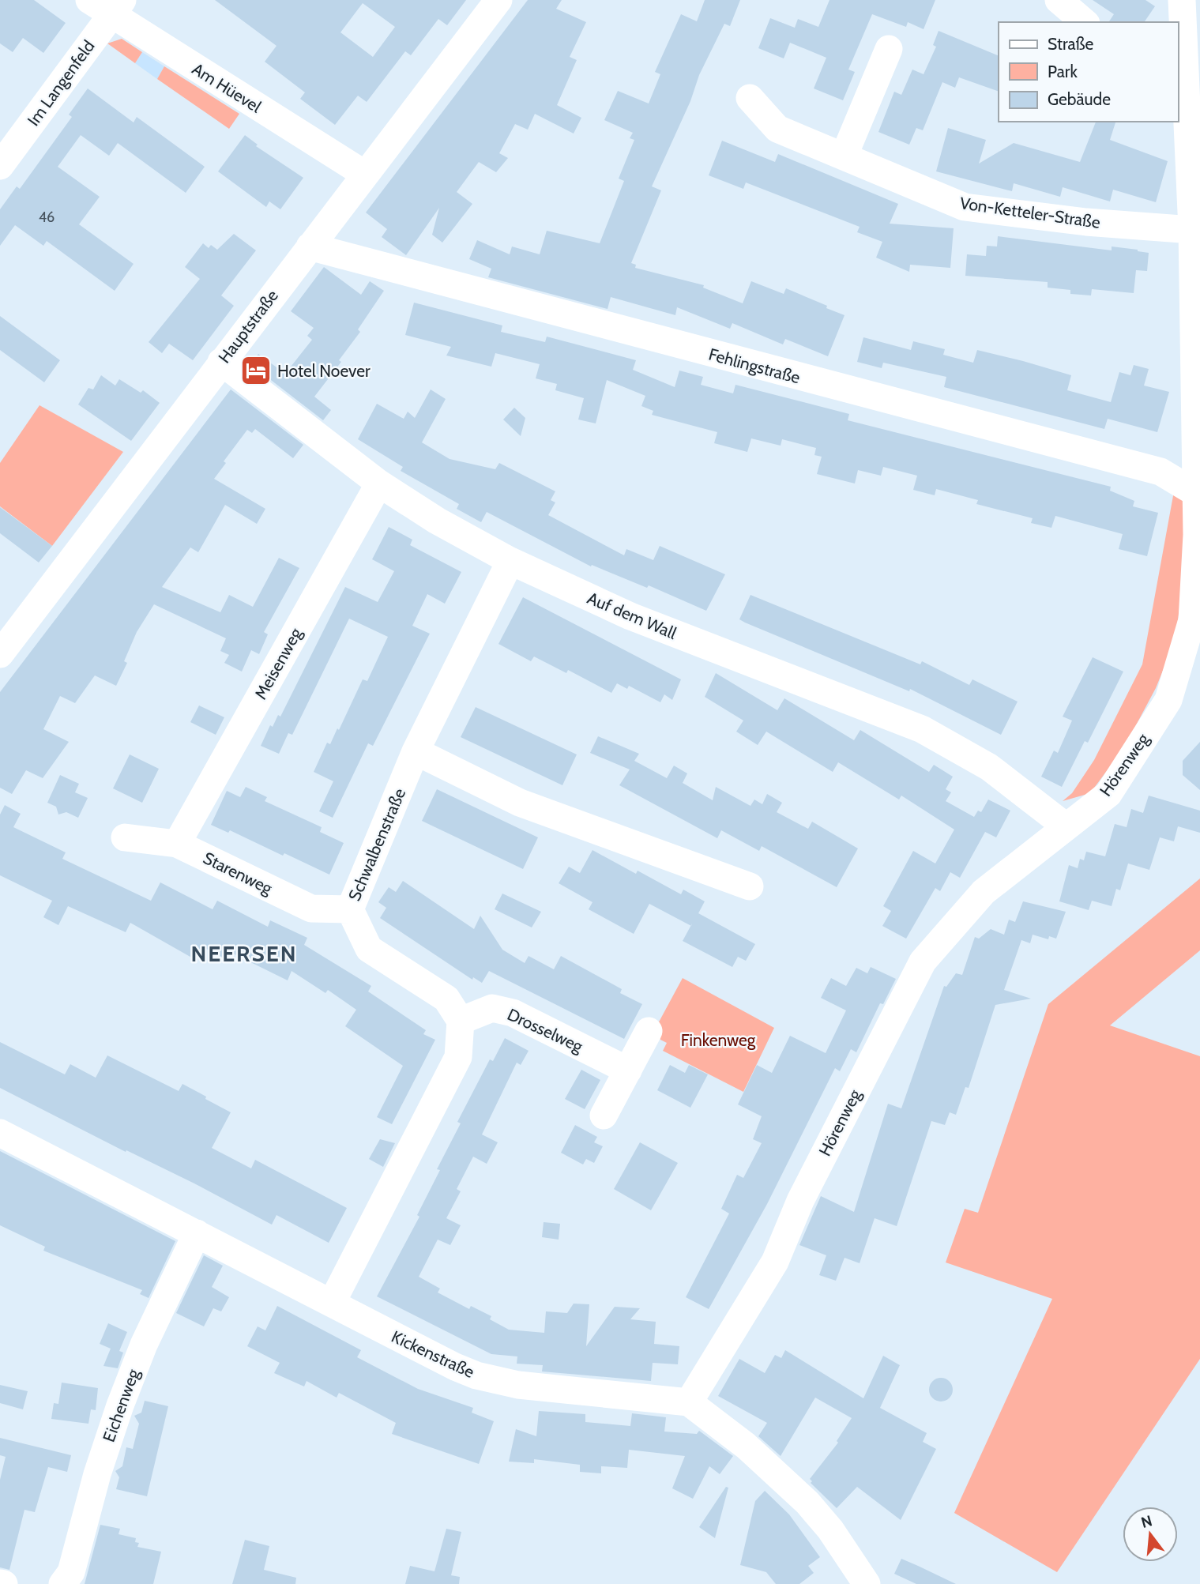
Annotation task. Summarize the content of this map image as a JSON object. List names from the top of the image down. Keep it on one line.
{"streets":{"street":["Im Langenfeld","Am Hüevel","Von-Ketteler-Straße","Hauptstraße","Fehlingstraße","Auf dem Wall","Meisenweg","Hörenweg","Schwalbenstraße","Starenweg","Drosselweg","Kickenstraße","Eichenweg"]},"crossings":[["Im Langenfeld","Am Hüevel"],["Am Hüevel","Hauptstraße"],["Von-Ketteler-Straße","Hörenweg"],["Hauptstraße","Fehlingstraße"],["Hauptstraße","Auf dem Wall"],["Fehlingstraße","Hörenweg"],["Auf dem Wall","Meisenweg"],["Auf dem Wall","Hörenweg"],["Auf dem Wall","Schwalbenstraße"],["Meisenweg","Starenweg"],["Hörenweg","Kickenstraße"],["Schwalbenstraße","Starenweg"],["Schwalbenstraße","Drosselweg"],["Kickenstraße","Eichenweg"]],"districts":["NEERSEN"],"parks":["Finkenweg"],"places":{"hotel":["Hotel Noever"]},"house_numbers":["46"],"legend":["Straße","Park","Gebäude"],"north":"top"}
